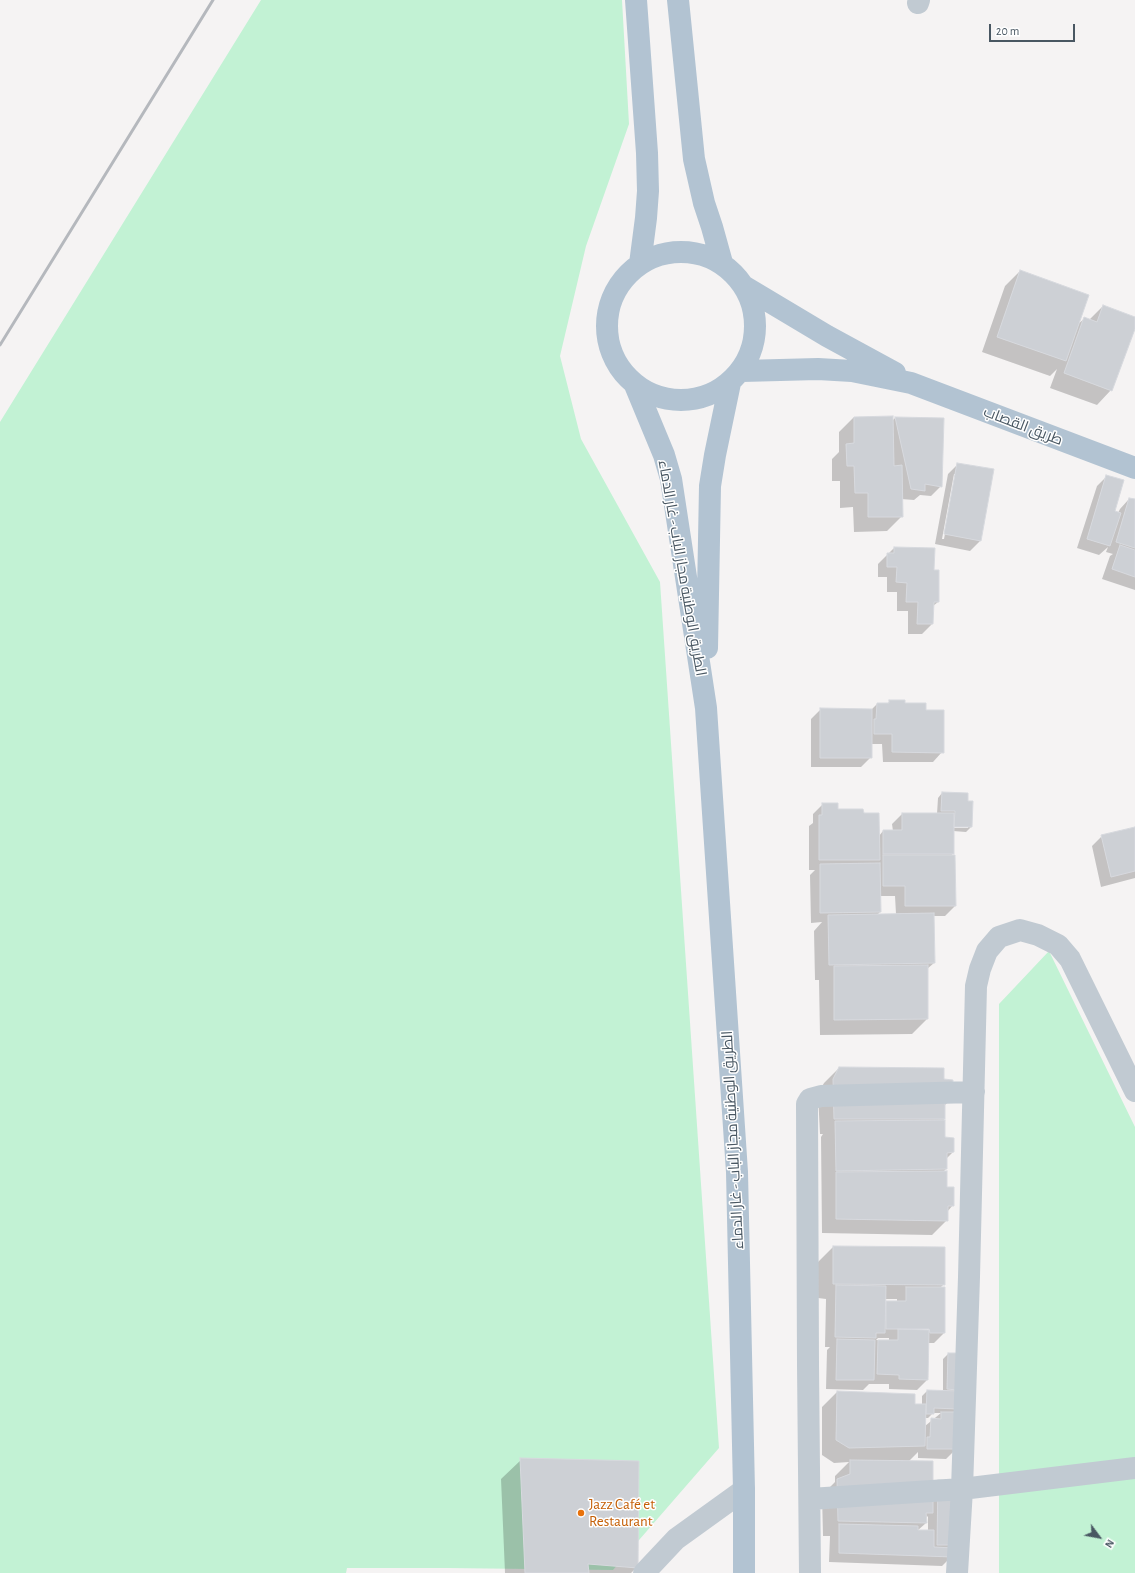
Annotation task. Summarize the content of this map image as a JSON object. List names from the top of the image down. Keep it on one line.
{"streets":{"main road":["طريق القصاب","الطريق الوطنية مجاز الباب - غار الدماء"]},"crossings":[["طريق القصاب","الطريق الوطنية مجاز الباب - غار الدماء"]],"places":["Jazz Café et Restaurant"],"scale_bar":"20 m","north":"bottom right"}
